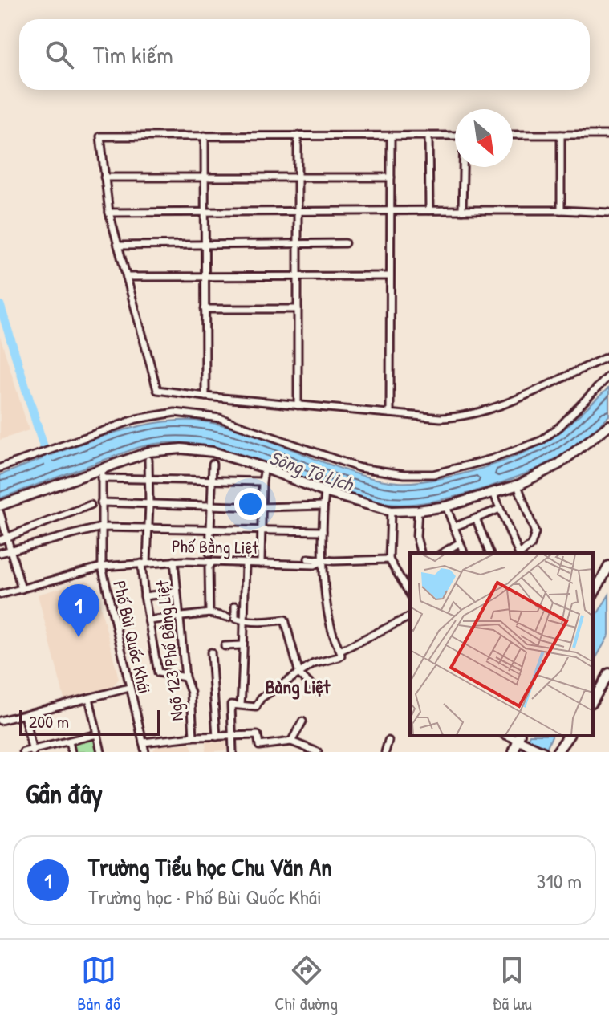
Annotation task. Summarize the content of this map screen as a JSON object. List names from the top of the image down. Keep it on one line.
{"streets":{"street":["Phố Bằng Liệt","Phố Bùi Quốc Khái","Ngõ 123 Phố Bằng Liệt"]},"crossings":[["Phố Bằng Liệt","Phố Bùi Quốc Khái"],["Phố Bằng Liệt","Ngõ 123 Phố Bằng Liệt"]],"districts":["Bàng Liệt"],"water":["Sông Tô Lịch"],"scale_bar":"200 m","north":"bottom right","page":{"search":"Tìm kiếm","pins":"1","scale":"200 m","heading":"Gần đây","list":[{"mark":"1","name":"Trường Tiểu học Chu Văn An","note":"Trường học · Phố Bùi Quốc Khái","value":"310 m"}],"nav":["Bản đồ","Chỉ đường","Đã lưu"]}}
